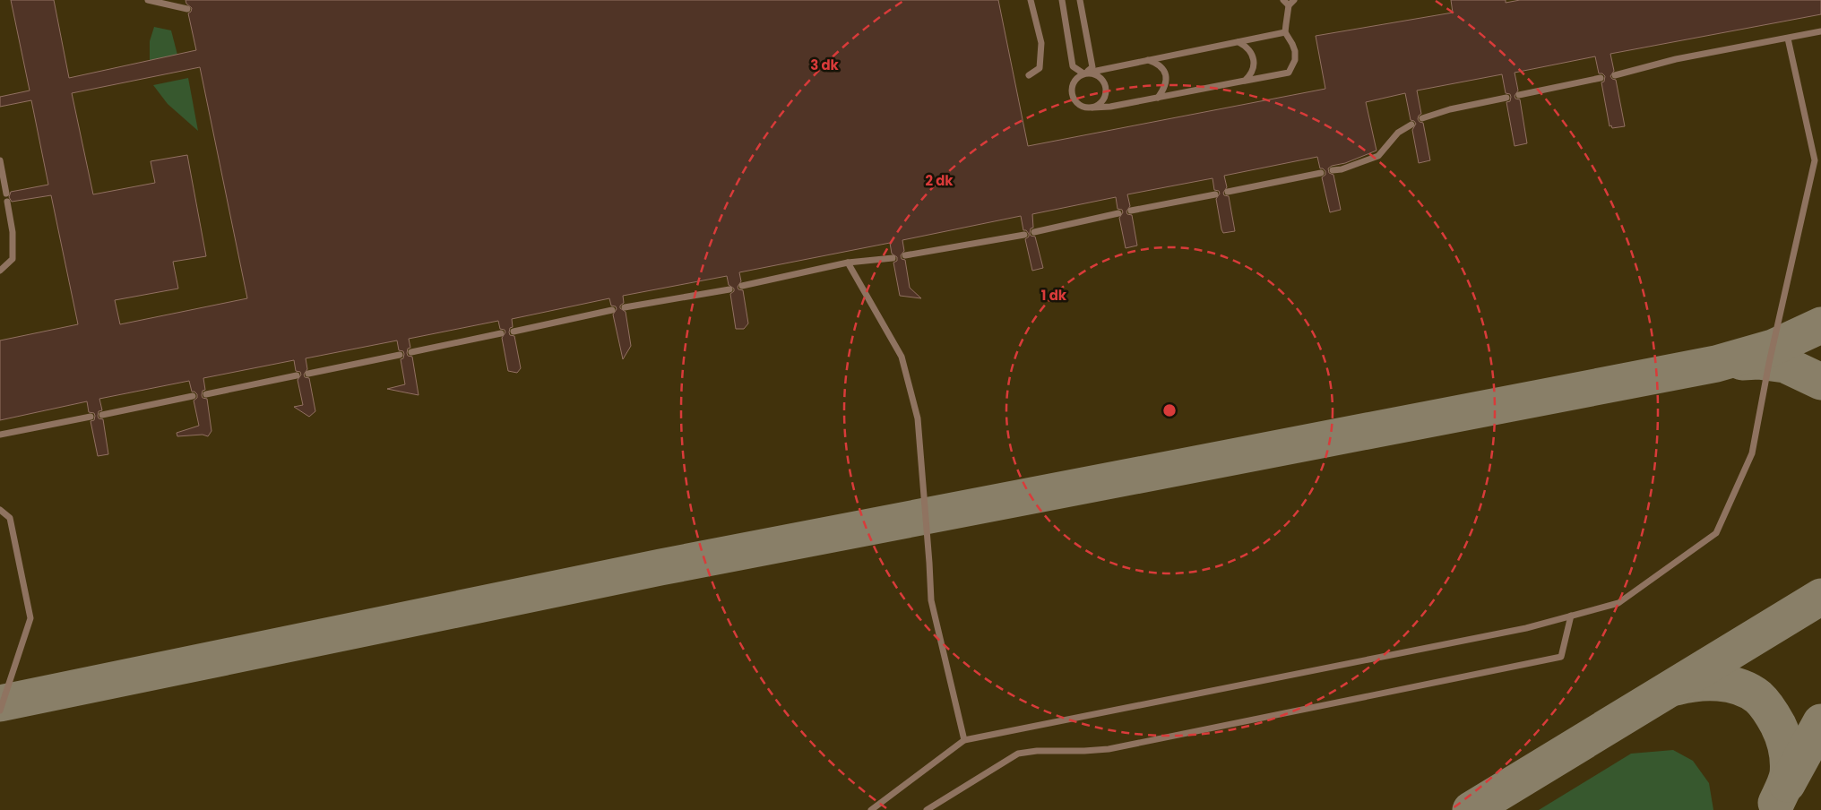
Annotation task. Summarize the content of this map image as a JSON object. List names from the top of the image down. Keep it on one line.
{"rings":["3 dk","2 dk","1 dk"]}
